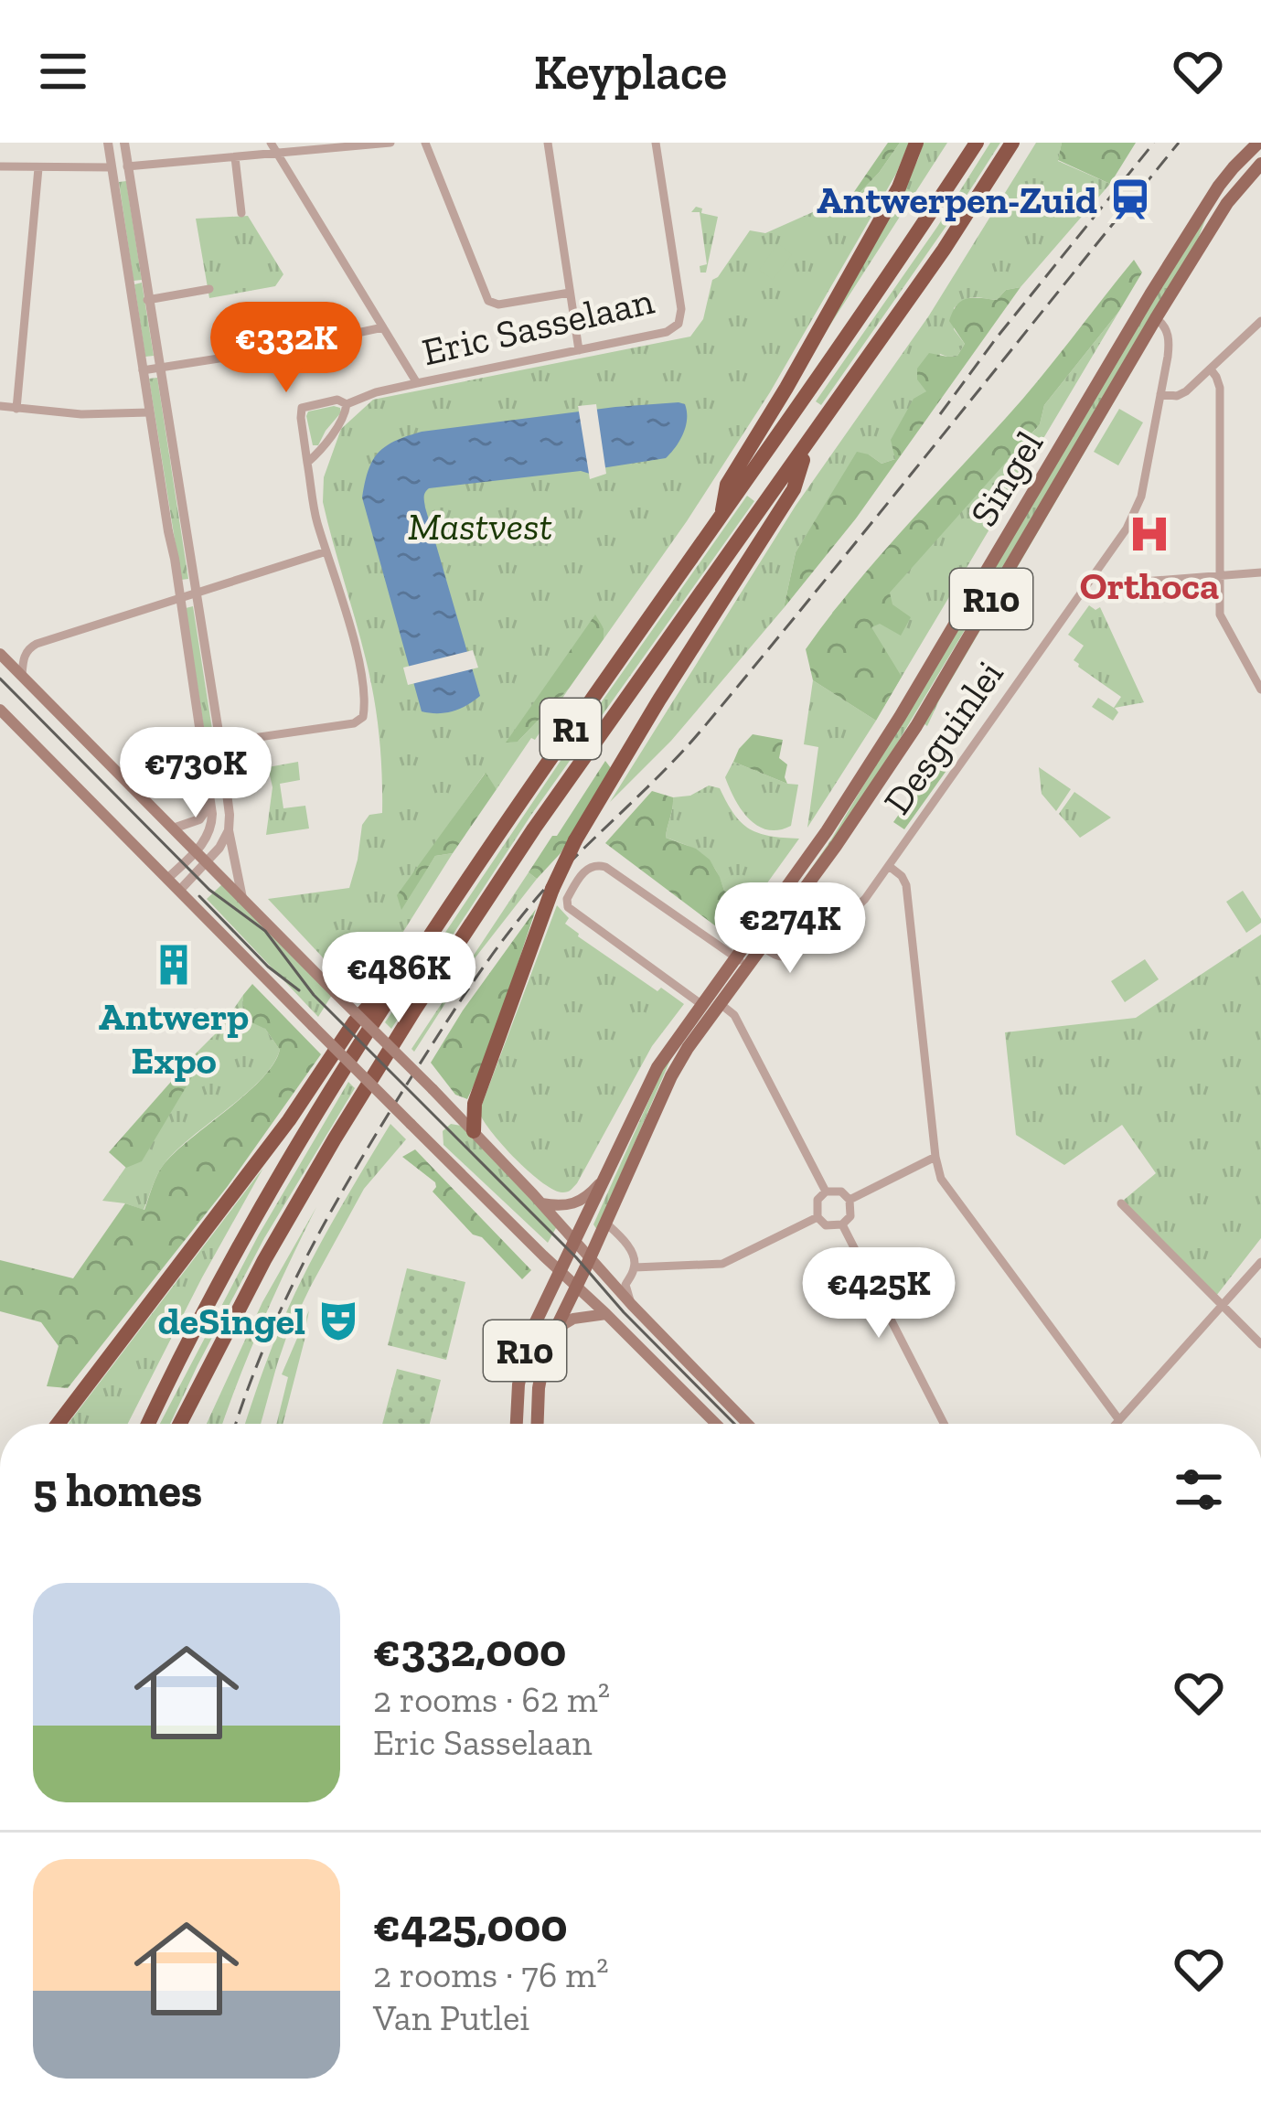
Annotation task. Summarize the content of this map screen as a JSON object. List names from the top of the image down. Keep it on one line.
{"streets":{"highway":["R1"],"main road":["Singel","R10"],"street":["Eric Sasselaan","Desguinlei"]},"crossings":[["Singel","R10"],["Singel","Desguinlei"],["R10","Desguinlei"]],"parks":["Mastvest"],"places":{"station":["Antwerpen-Zuid"],"hospital":["Orthoca"],"building":["Antwerp Expo"],"theatre":["deSingel"]},"page":{"header":"Keyplace","price":["€332K","€730K","€274K","€486K","€425K"],"heading":"5 homes","list":[{"name":"€332,000","note":"2 rooms · 62 m² · Eric Sasselaan"},{"name":"€425,000","note":"2 rooms · 76 m² · Van Putlei"}]}}
